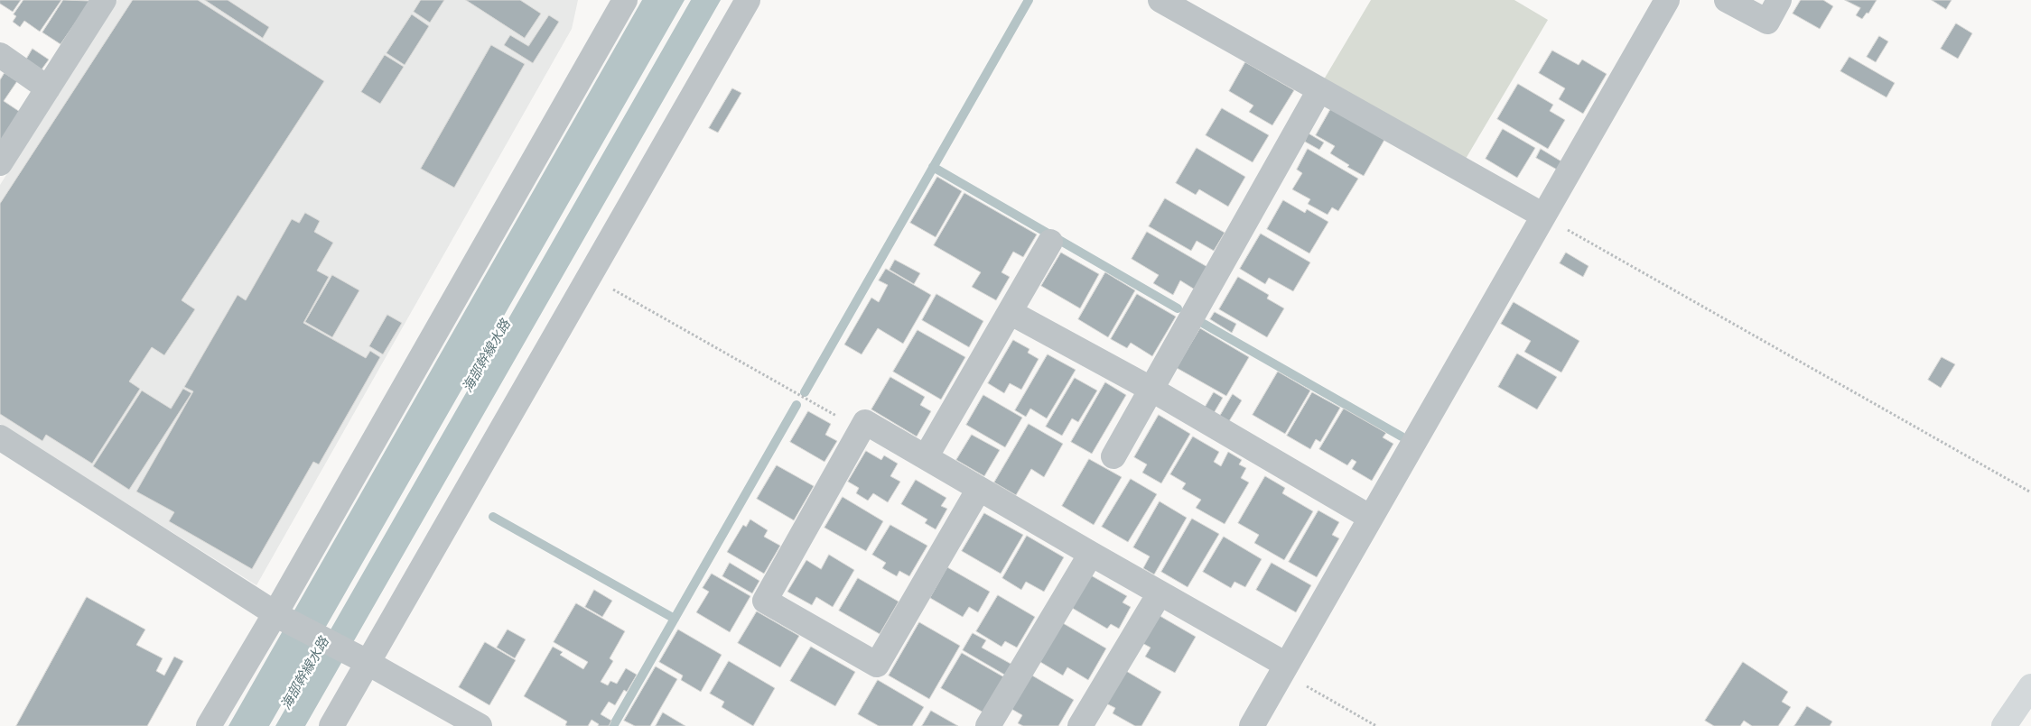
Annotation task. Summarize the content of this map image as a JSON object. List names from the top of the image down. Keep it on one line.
{"water":["海部幹線水路"]}
